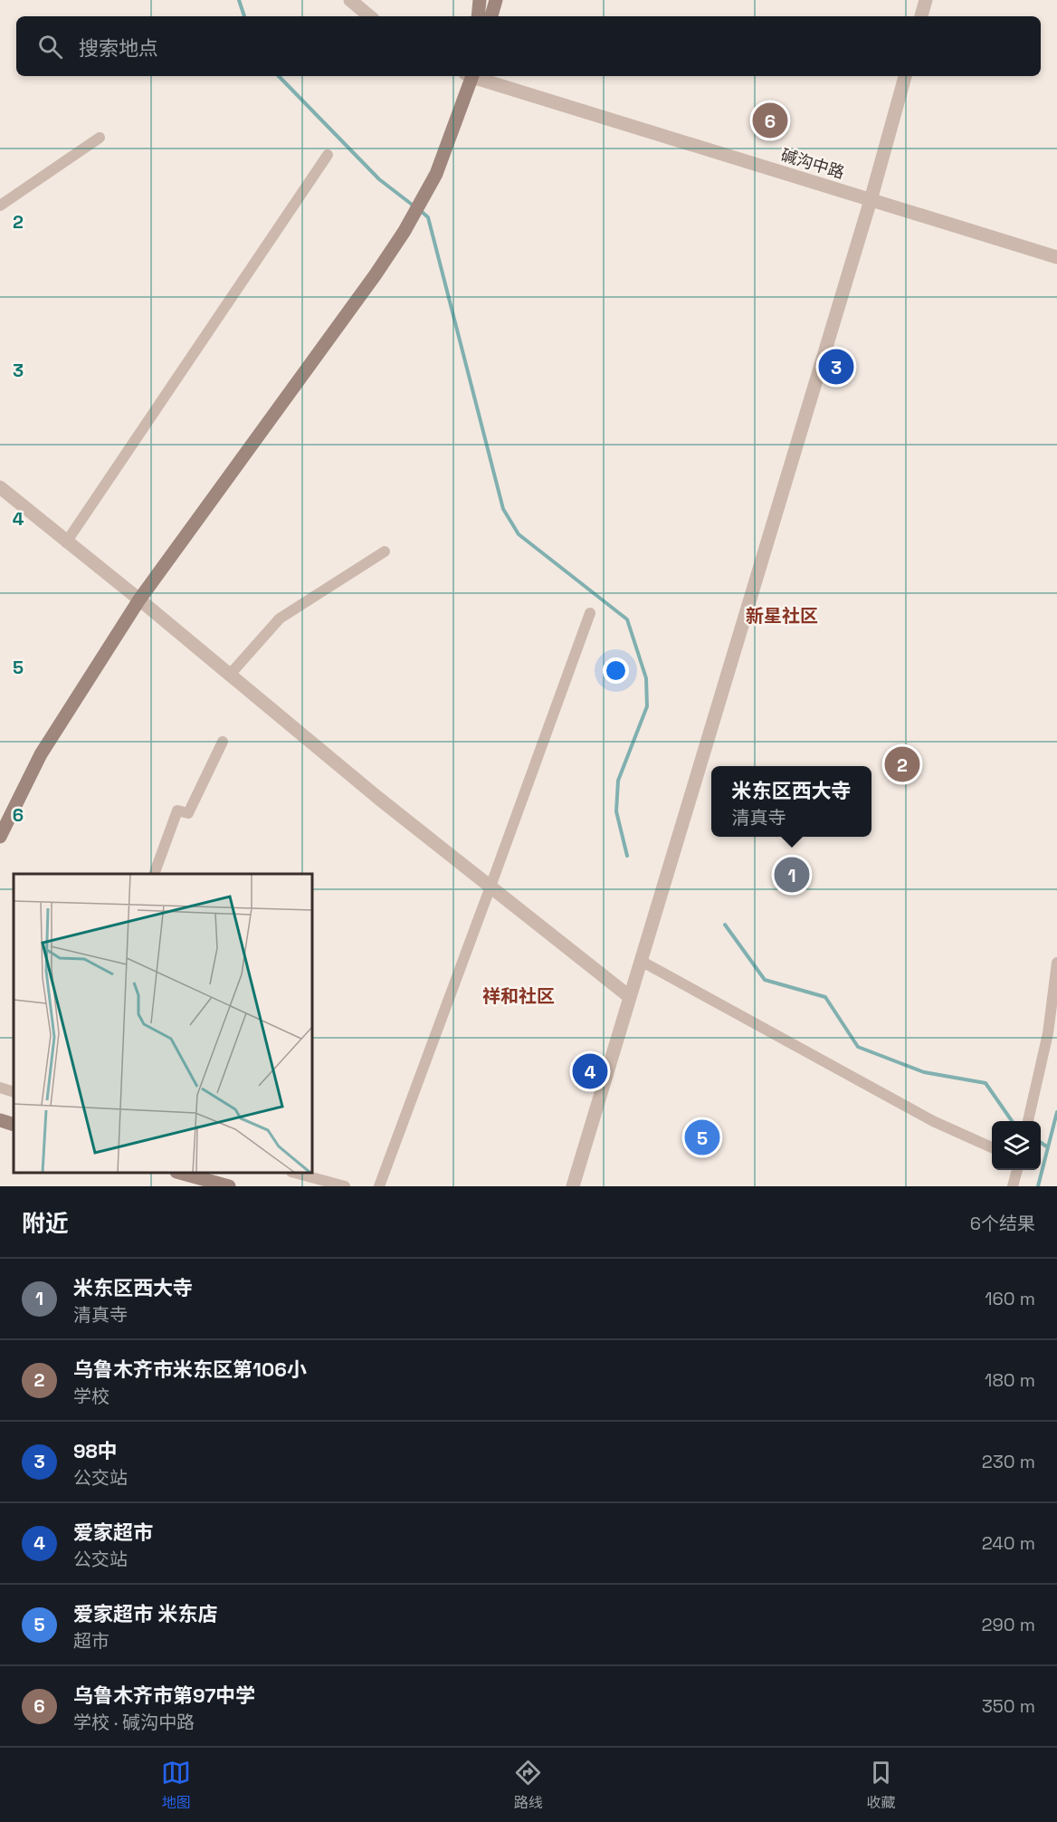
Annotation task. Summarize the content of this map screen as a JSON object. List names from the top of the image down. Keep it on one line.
{"streets":{"street":["碱沟中路"]},"districts":["新星社区","祥和社区"],"page":{"search":"搜索地点","pins":["6","3","2","1","4","5"],"popup":["米东区西大寺","清真寺"],"heading":["附近","6个结果"],"list":[{"mark":"1","name":"米东区西大寺","note":"清真寺","value":"160 m"},{"mark":"2","name":"乌鲁木齐市米东区第106小","note":"学校","value":"180 m"},{"mark":"3","name":"98中","note":"公交站","value":"230 m"},{"mark":"4","name":"爱家超市","note":"公交站","value":"240 m"},{"mark":"5","name":"爱家超市 米东店","note":"超市","value":"290 m"},{"mark":"6","name":"乌鲁木齐市第97中学","note":"学校 · 碱沟中路","value":"350 m"}],"nav":["地图","路线","收藏"]},"grid":{"rows":["2","3","4","5","6"]}}
